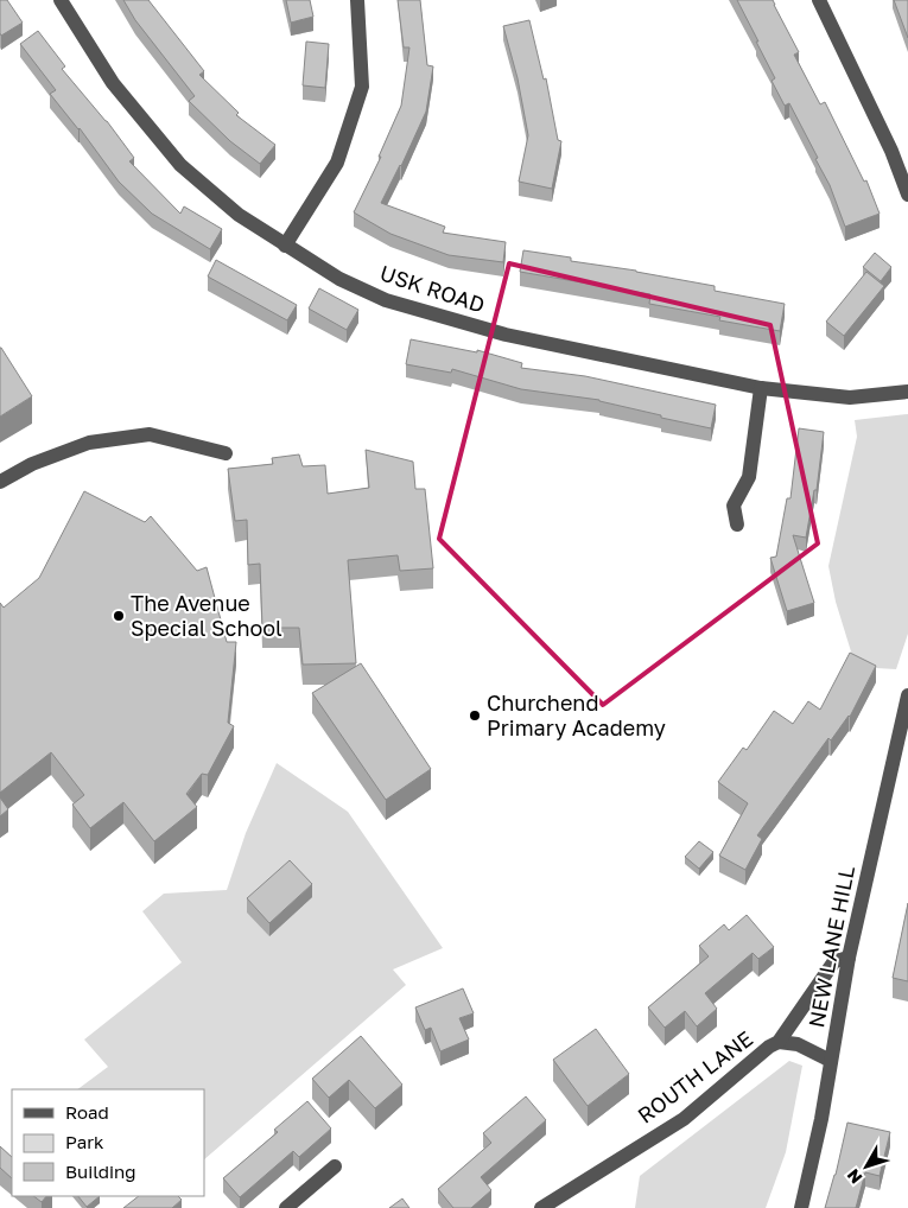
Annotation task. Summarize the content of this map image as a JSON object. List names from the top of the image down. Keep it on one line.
{"streets":{"street":["USK ROAD","NEW LANE HILL","ROUTH LANE"]},"crossings":[["NEW LANE HILL","ROUTH LANE"]],"places":["The Avenue Special School","Churchend Primary Academy"],"legend":["Road","Park","Building"],"north":"bottom left"}
